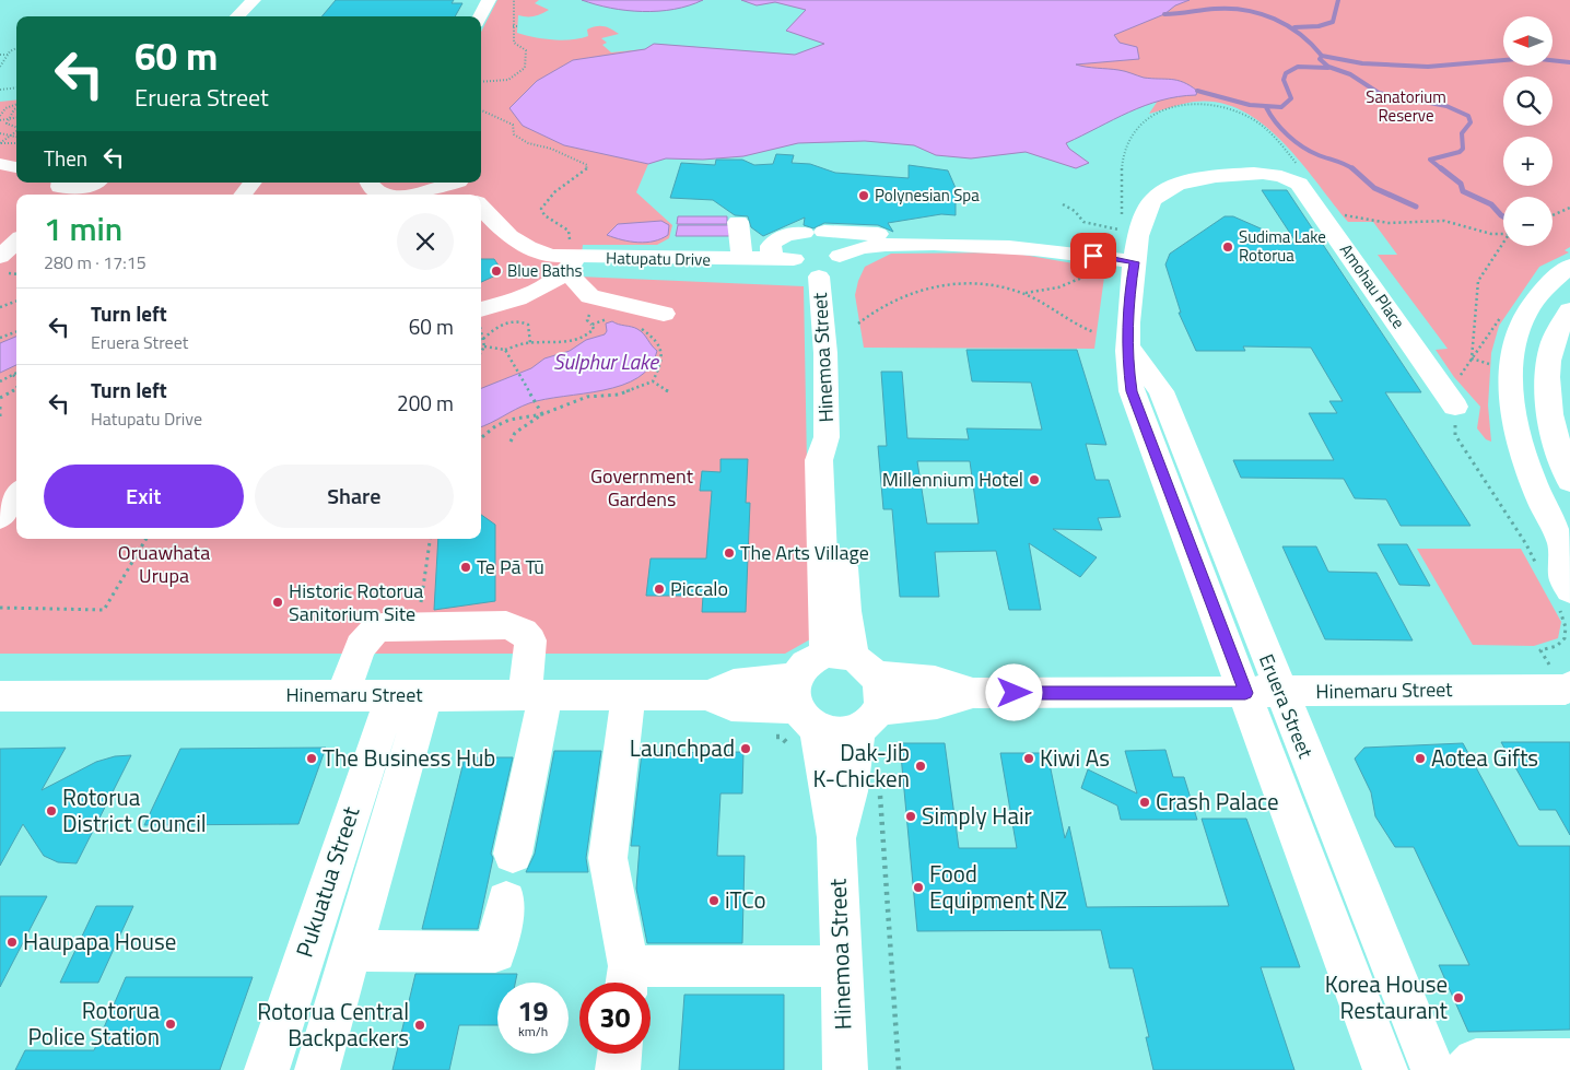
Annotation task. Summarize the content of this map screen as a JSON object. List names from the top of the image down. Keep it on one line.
{"streets":{"street":["Hatupatu Drive","Amohau Place","Hinemoa Street","Hinemaru Street","Eruera Street","Pukuatua Street"]},"crossings":[["Amohau Place","Eruera Street"],["Hinemoa Street","Hinemaru Street"],["Hinemaru Street","Eruera Street"],["Hinemaru Street","Pukuatua Street"]],"water":["Sulphur Lake"],"parks":["Sanatorium Reserve","Government Gardens","Oruawhata Urupa"],"places":["Polynesian Spa","Sudima Lake Rotorua","Blue Baths","Millennium Hotel","The Arts Village","Te Pā Tū","Piccalo","Historic Rotorua Sanitorium Site","Launchpad","The Business Hub","Kiwi As","Aotea Gifts","Dak-Jib K-Chicken","Crash Palace","Rotorua District Council","Simply Hair","Food Equipment NZ","iTCo","Haupapa House","Korea House Restaurant","Rotorua Police Station","Rotorua Central Backpackers"],"north":"left","page":{"map_buttons":["+","−"],"turn":["60 m","Eruera Street"],"then":"Then","heading":["1 min","280 m · 17:15"],"list":[{"name":"Turn left","note":"Eruera Street","value":"60 m"},{"name":"Turn left","note":"Hatupatu Drive","value":"200 m"}],"buttons":["Exit","Share"],"speed":"19 km/h","limit":"30"}}
